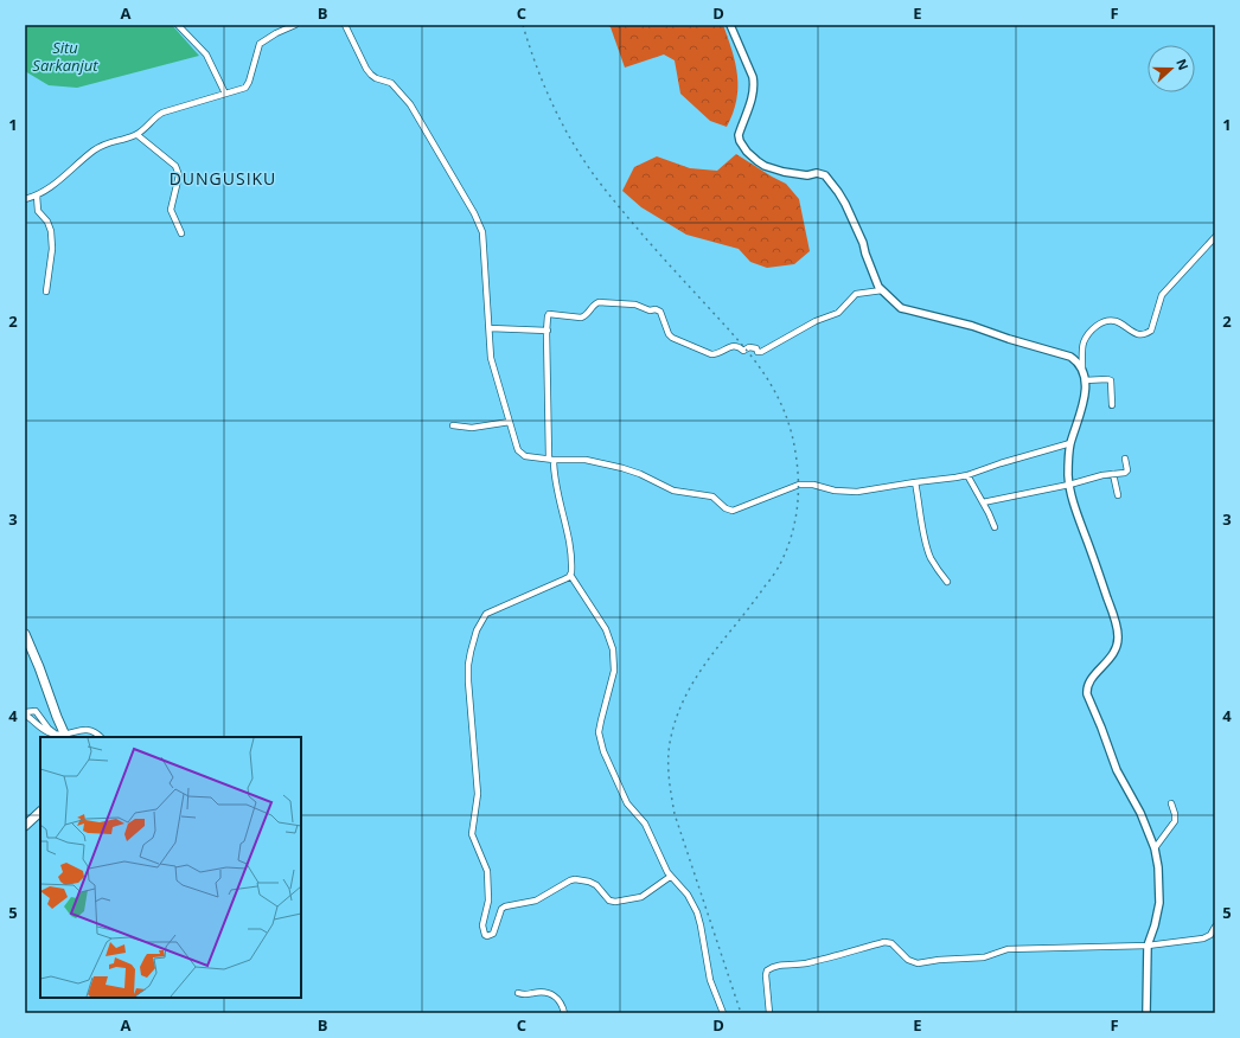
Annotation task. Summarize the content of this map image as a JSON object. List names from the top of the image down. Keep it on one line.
{"districts":["DUNGUSIKU"],"water":["Situ Sarkanjut"],"north":"right","grid":{"columns":["A","B","C","D","E","F"],"rows":["1","2","3","4","5"]}}
